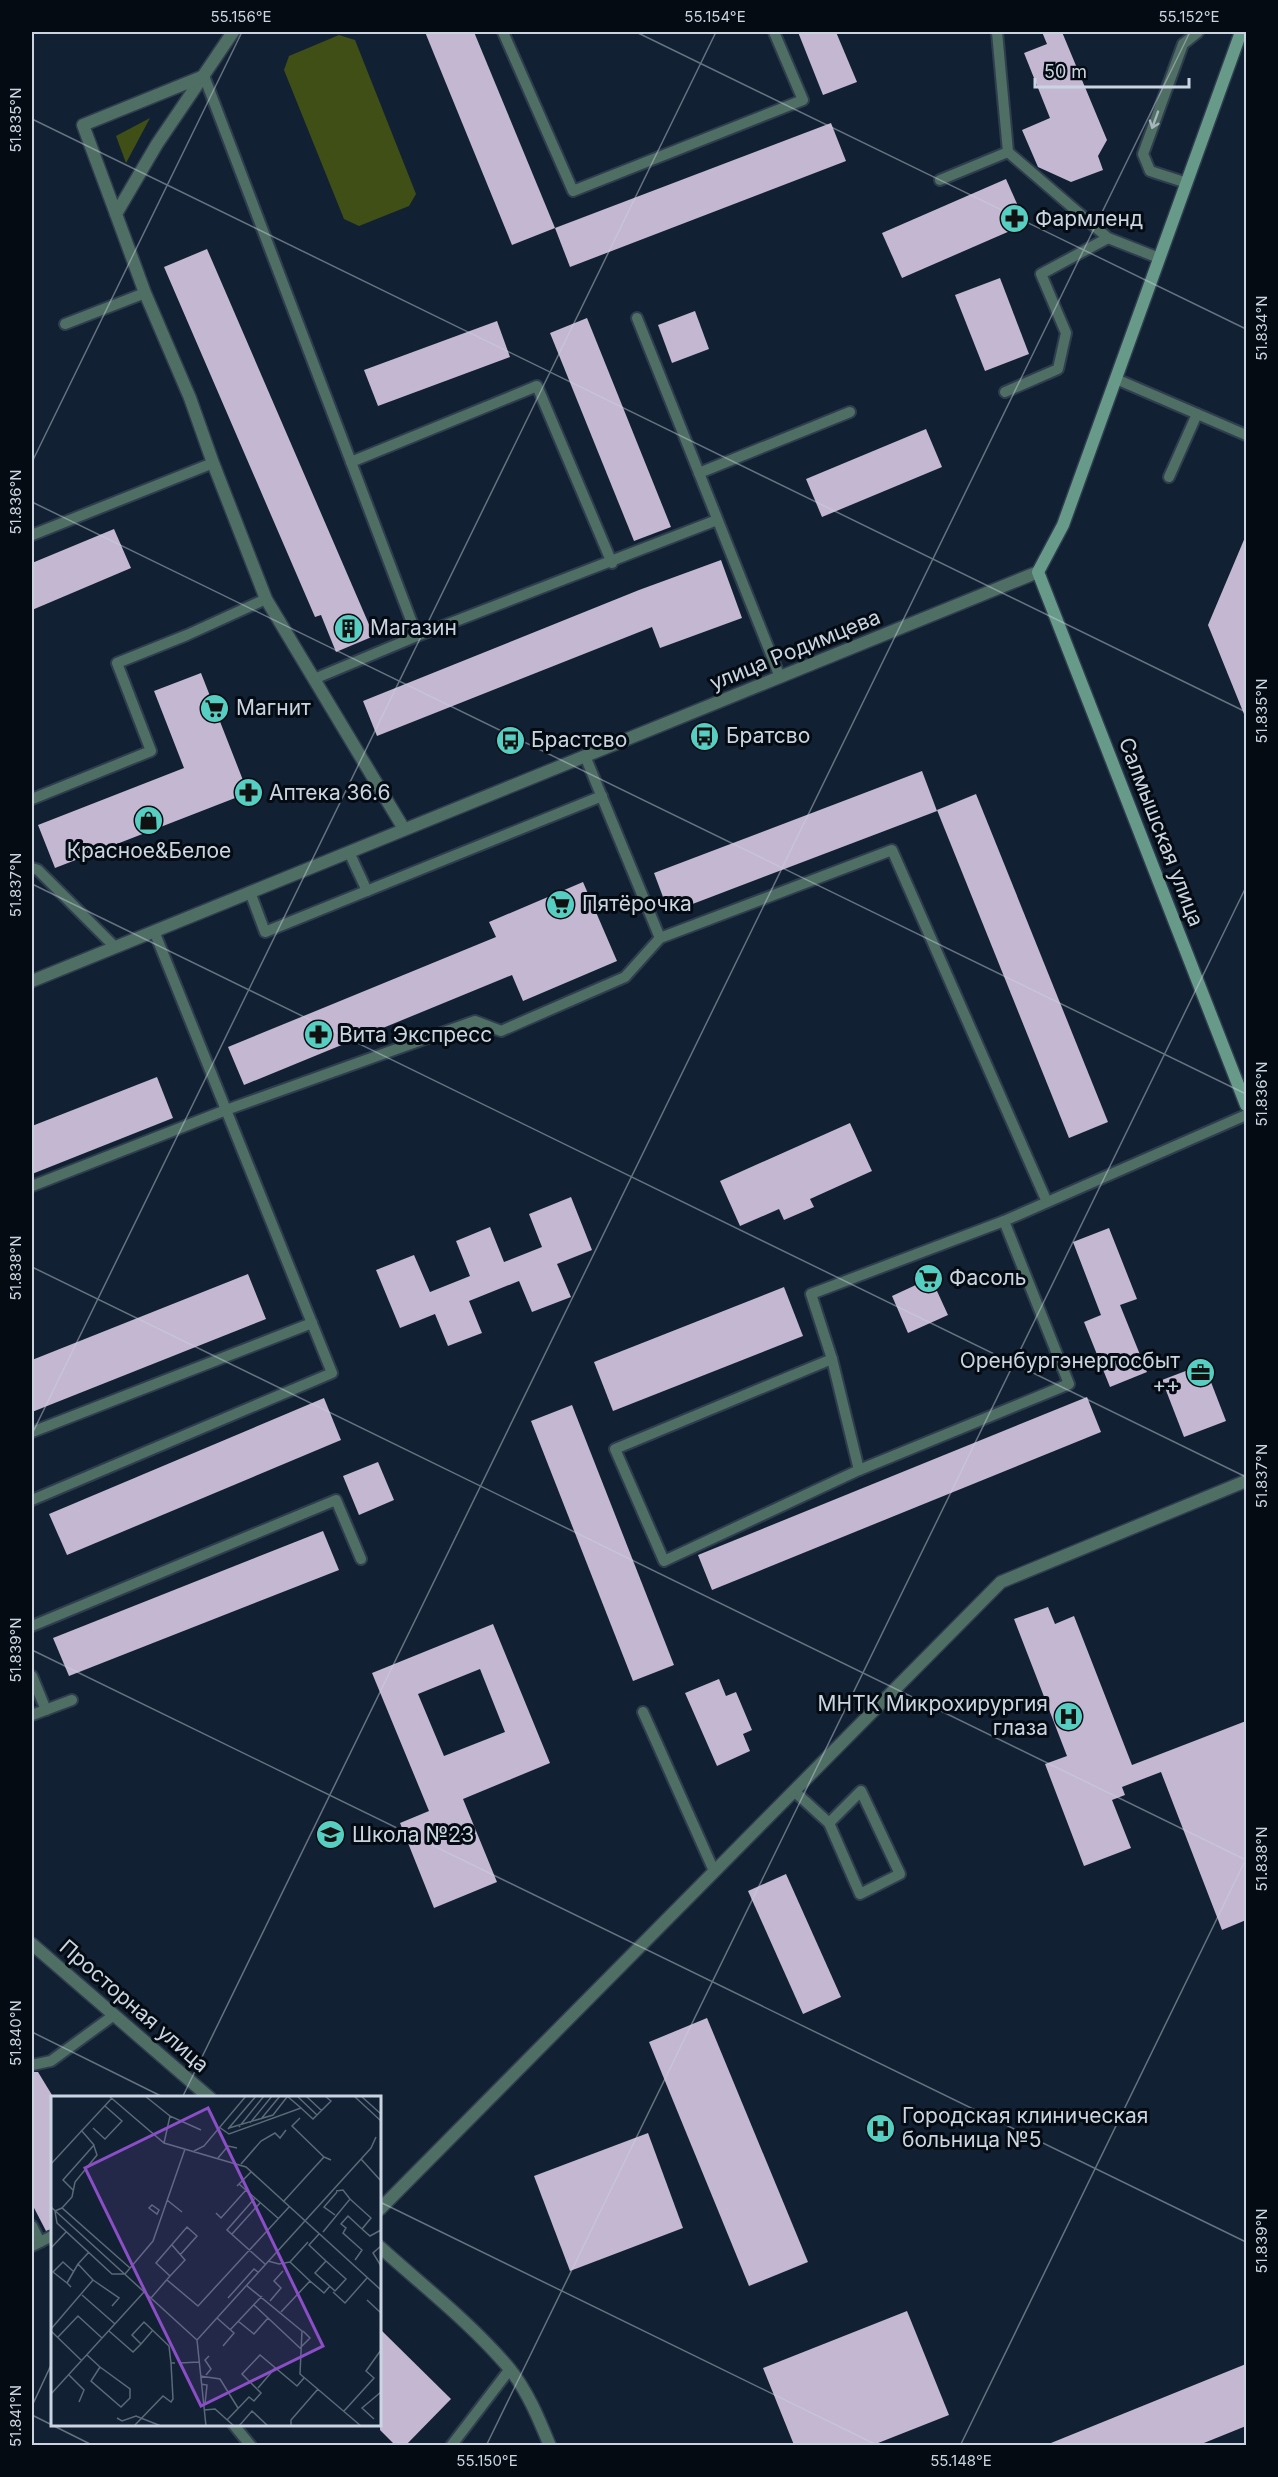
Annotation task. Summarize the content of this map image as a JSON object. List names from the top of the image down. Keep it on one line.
{"streets":{"main road":["Салмышская улица"],"street":["улица Родимцева","Просторная улица"]},"crossings":[["улица Родимцева","Салмышская улица"]],"places":{"pharmacy":["Фармленд","Аптека 36.6","Вита Экспресс"],"building":["Магазин"],"supermarket":["Магнит","Пятёрочка","Фасоль"],"bus stop":["Братсво","Брастсво"],"shop":["Красное&Белое"],"office":["Оренбургэнергосбыт ++"],"hospital":["МНТК Микрохирургия глаза","Городская клиническая больница №5"],"school or university":["Школа №23"]},"scale_bar":"50 m","coordinates":["55.156°E","55.154°E","55.152°E","51.835°N","51.834°N","51.836°N","51.837°N","51.838°N","51.839°N","51.840°N","51.841°N","55.150°E","55.148°E"]}
